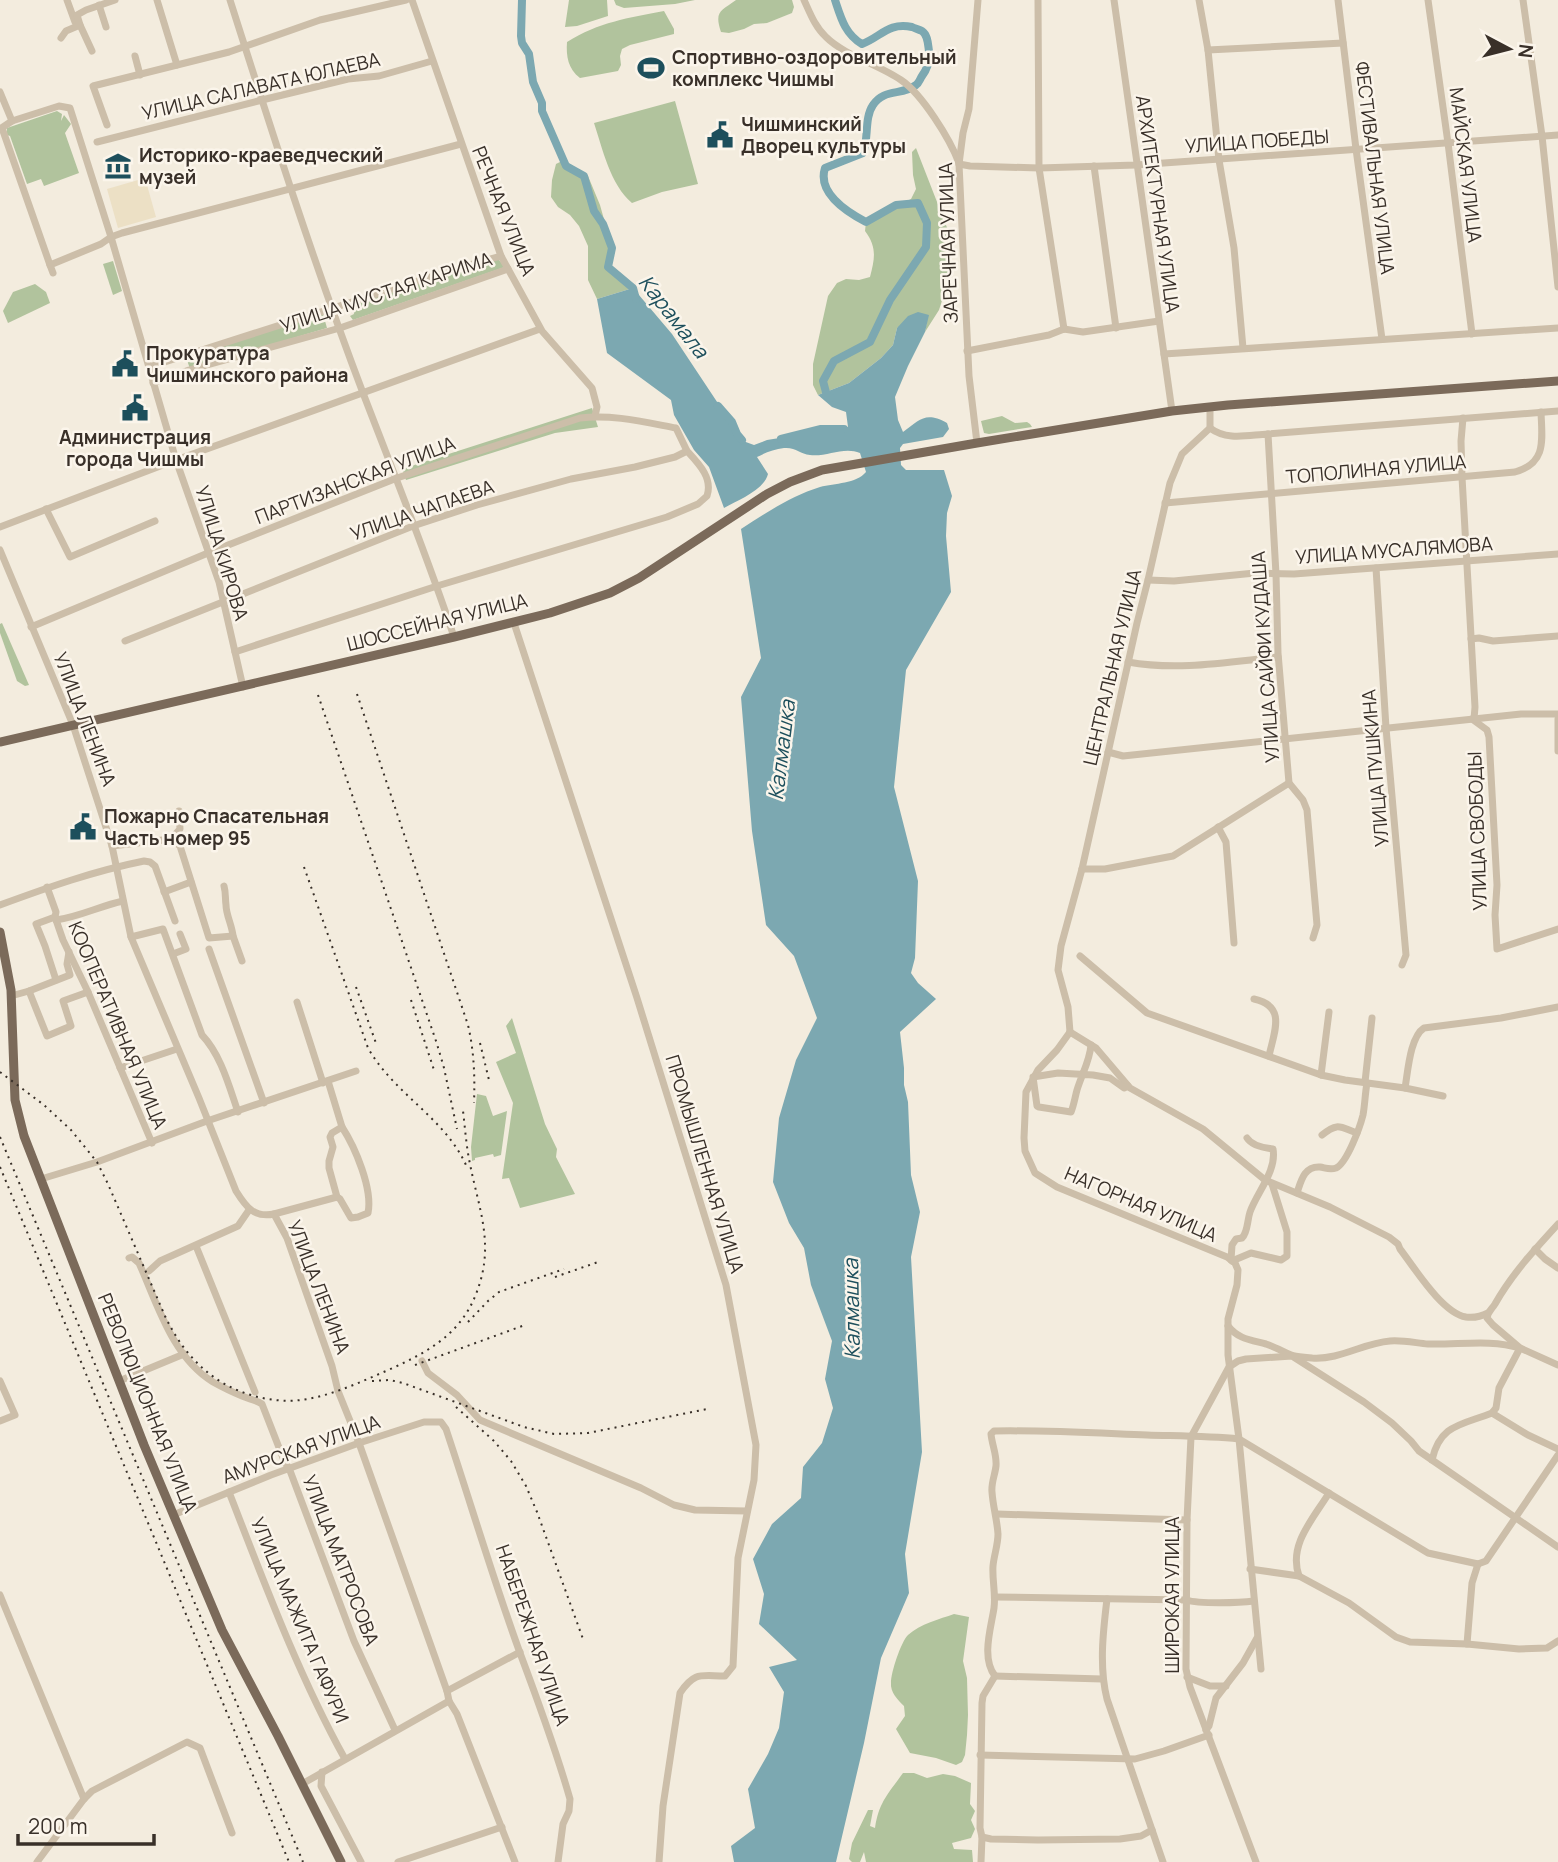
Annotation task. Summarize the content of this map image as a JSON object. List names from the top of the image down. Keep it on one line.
{"streets":{"main road":["ШОССЕЙНАЯ УЛИЦА","РЕВОЛЮЦИОННАЯ УЛИЦА"],"street":["УЛИЦА САЛАВАТА ЮЛАЕВА","УЛИЦА ПОБЕДЫ","МАЙСКАЯ УЛИЦА","ФЕСТИВАЛЬНАЯ УЛИЦА","АРХИТЕКТУРНАЯ УЛИЦА","РЕЧНАЯ УЛИЦА","ЗАРЕЧНАЯ УЛИЦА","УЛИЦА МУСТАЯ КАРИМА","ТОПОЛИНАЯ УЛИЦА","ПАРТИЗАНСКАЯ УЛИЦА","УЛИЦА ЧАПАЕВА","УЛИЦА МУСАЛЯМОВА","УЛИЦА КИРОВА","УЛИЦА САЙФИ КУДАША","ЦЕНТРАЛЬНАЯ УЛИЦА","УЛИЦА ЛЕНИНА","УЛИЦА ПУШКИНА","УЛИЦА СВОБОДЫ","КООПЕРАТИВНАЯ УЛИЦА","ПРОМЫШЛЕННАЯ УЛИЦА","НАГОРНАЯ УЛИЦА","АМУРСКАЯ УЛИЦА","УЛИЦА МАТРОСОВА","ШИРОКАЯ УЛИЦА","УЛИЦА МАЖИТА ГАФУРИ","НАБЕРЕЖНАЯ УЛИЦА"]},"crossings":[["УЛИЦА САЛАВАТА ЮЛАЕВА","РЕЧНАЯ УЛИЦА"],["УЛИЦА ПОБЕДЫ","МАЙСКАЯ УЛИЦА"],["УЛИЦА ПОБЕДЫ","ФЕСТИВАЛЬНАЯ УЛИЦА"],["УЛИЦА ПОБЕДЫ","АРХИТЕКТУРНАЯ УЛИЦА"],["УЛИЦА ПОБЕДЫ","ЗАРЕЧНАЯ УЛИЦА"],["АРХИТЕКТУРНАЯ УЛИЦА","ШОССЕЙНАЯ УЛИЦА"],["РЕЧНАЯ УЛИЦА","УЛИЦА МУСТАЯ КАРИМА"],["РЕЧНАЯ УЛИЦА","ПАРТИЗАНСКАЯ УЛИЦА"],["ЗАРЕЧНАЯ УЛИЦА","ШОССЕЙНАЯ УЛИЦА"],["УЛИЦА МУСТАЯ КАРИМА","УЛИЦА КИРОВА"],["ТОПОЛИНАЯ УЛИЦА","УЛИЦА САЙФИ КУДАША"],["ТОПОЛИНАЯ УЛИЦА","ЦЕНТРАЛЬНАЯ УЛИЦА"],["ПАРТИЗАНСКАЯ УЛИЦА","УЛИЦА ЧАПАЕВА"],["ПАРТИЗАНСКАЯ УЛИЦА","УЛИЦА КИРОВА"],["ПАРТИЗАНСКАЯ УЛИЦА","ШОССЕЙНАЯ УЛИЦА"],["ПАРТИЗАНСКАЯ УЛИЦА","УЛИЦА ЛЕНИНА"],["УЛИЦА ЧАПАЕВА","УЛИЦА КИРОВА"],["УЛИЦА ЧАПАЕВА","ШОССЕЙНАЯ УЛИЦА"],["УЛИЦА МУСАЛЯМОВА","УЛИЦА САЙФИ КУДАША"],["УЛИЦА МУСАЛЯМОВА","ЦЕНТРАЛЬНАЯ УЛИЦА"],["УЛИЦА МУСАЛЯМОВА","УЛИЦА ПУШКИНА"],["УЛИЦА КИРОВА","ШОССЕЙНАЯ УЛИЦА"],["ШОССЕЙНАЯ УЛИЦА","УЛИЦА ЛЕНИНА"],["ШОССЕЙНАЯ УЛИЦА","ПРОМЫШЛЕННАЯ УЛИЦА"],["ЦЕНТРАЛЬНАЯ УЛИЦА","НАГОРНАЯ УЛИЦА"],["УЛИЦА ЛЕНИНА","АМУРСКАЯ УЛИЦА"],["РЕВОЛЮЦИОННАЯ УЛИЦА","АМУРСКАЯ УЛИЦА"],["АМУРСКАЯ УЛИЦА","УЛИЦА МАТРОСОВА"],["АМУРСКАЯ УЛИЦА","УЛИЦА МАЖИТА ГАФУРИ"],["АМУРСКАЯ УЛИЦА","НАБЕРЕЖНАЯ УЛИЦА"]],"water":["Карамала","Калмашка"],"places":{"sports":["Спортивно-оздоровительный комплекс Чишмы"],"public building":["Чишминский Дворец культуры","Прокуратура Чишминского района","Администрация города Чишмы","Пожарно Спасательная Часть номер 95"],"museum":["Историко-краеведческий музей"]},"scale_bar":"200 m","north":"right"}
